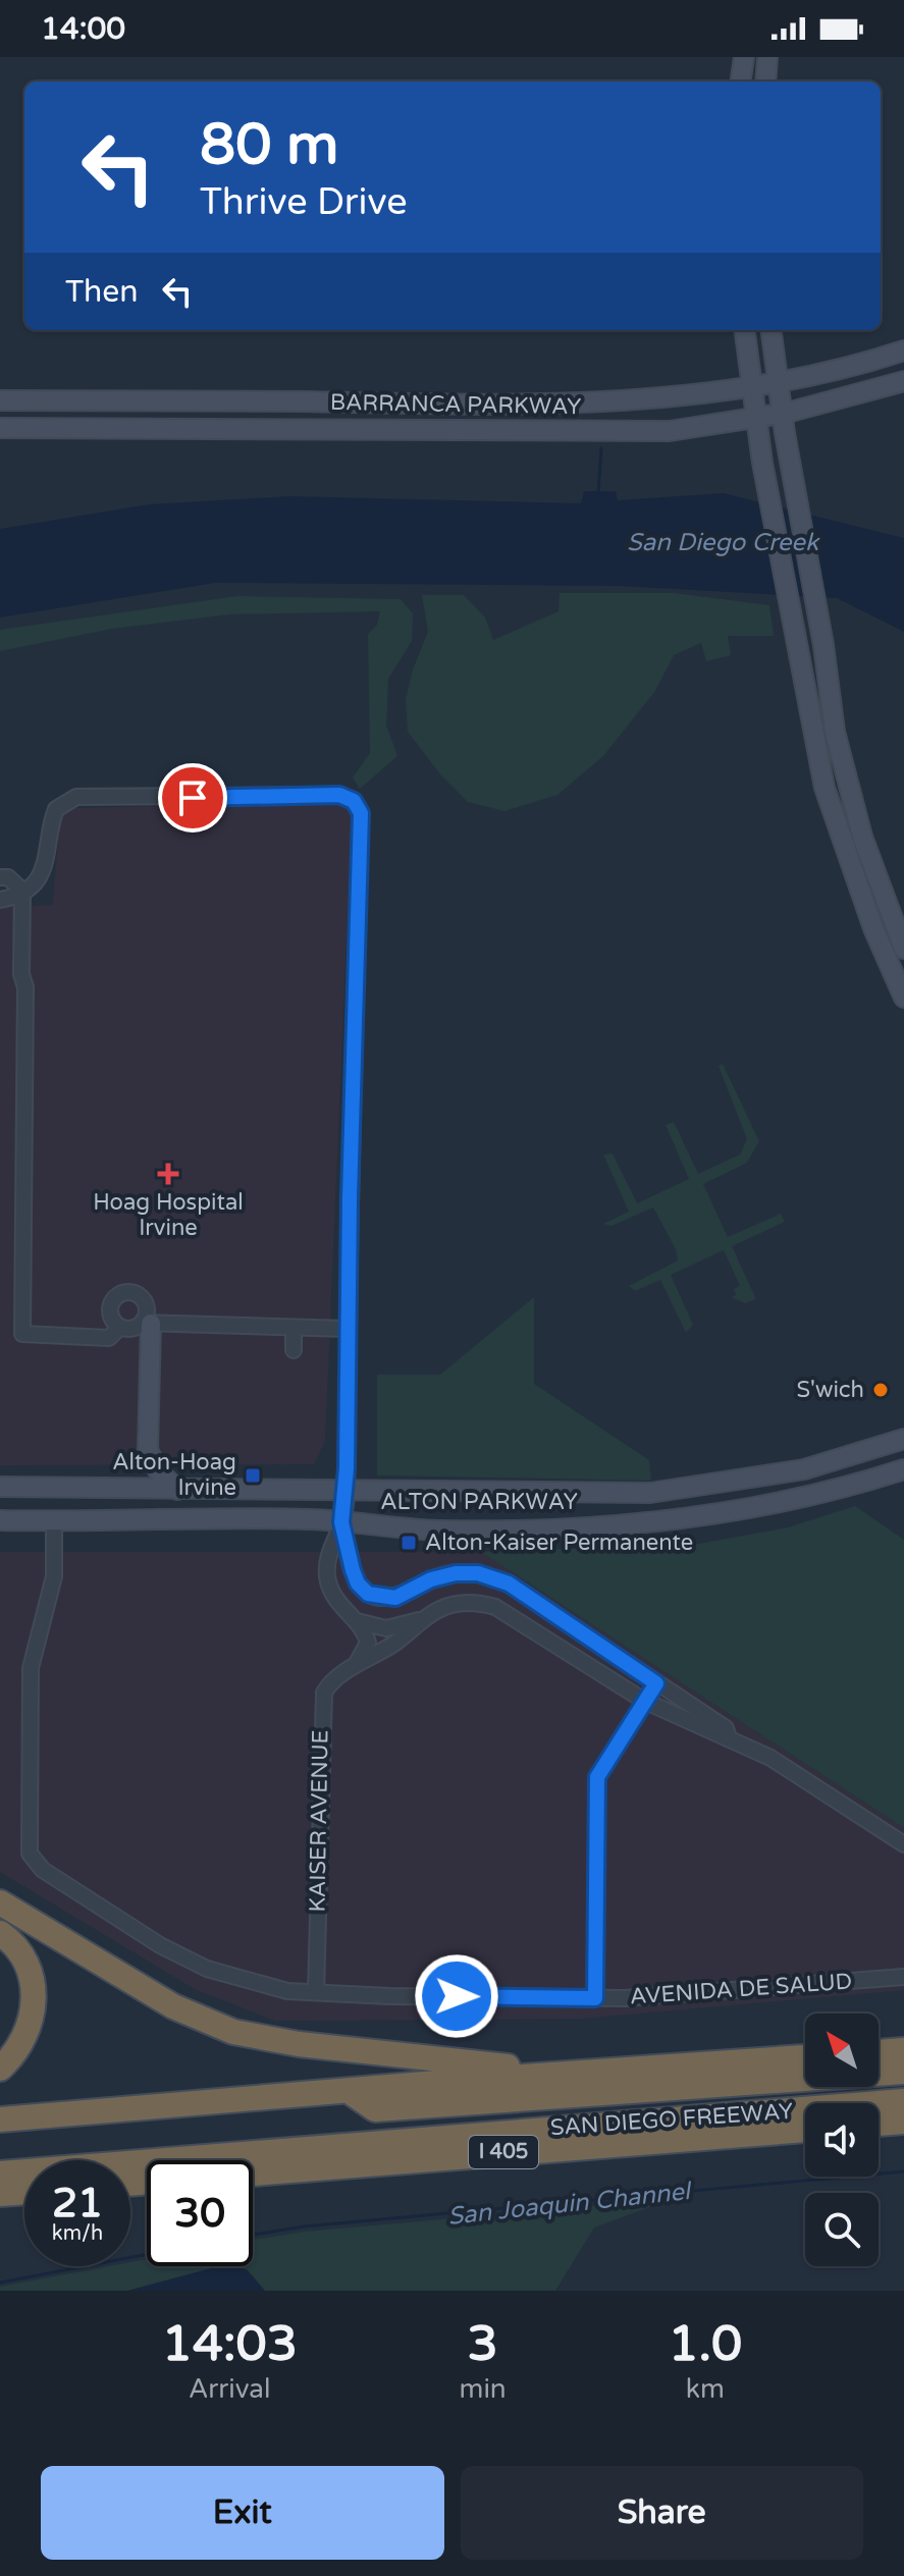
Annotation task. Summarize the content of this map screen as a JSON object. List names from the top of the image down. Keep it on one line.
{"streets":{"highway":["SAN DIEGO FREEWAY","I 405"],"main road":["BARRANCA PARKWAY","ALTON PARKWAY"],"street":["KAISER AVENUE","AVENIDA DE SALUD"]},"crossings":[["ALTON PARKWAY","AVENIDA DE SALUD"],["KAISER AVENUE","AVENIDA DE SALUD"]],"water":["San Diego Creek","San Joaquin Channel"],"places":{"health":["Hoag Hospital Irvine"],"other":["S'wich"],"transit":["Alton-Hoag Irvine","Alton-Kaiser Permanente"]},"north":"top left","page":{"status":"14:00","turn":["80 m","Thrive Drive"],"then":"Then","speed":"21 km/h","limit":"30","eta":["14:03","Arrival","3","min","1.0","km"],"buttons":["Exit","Share"]}}
